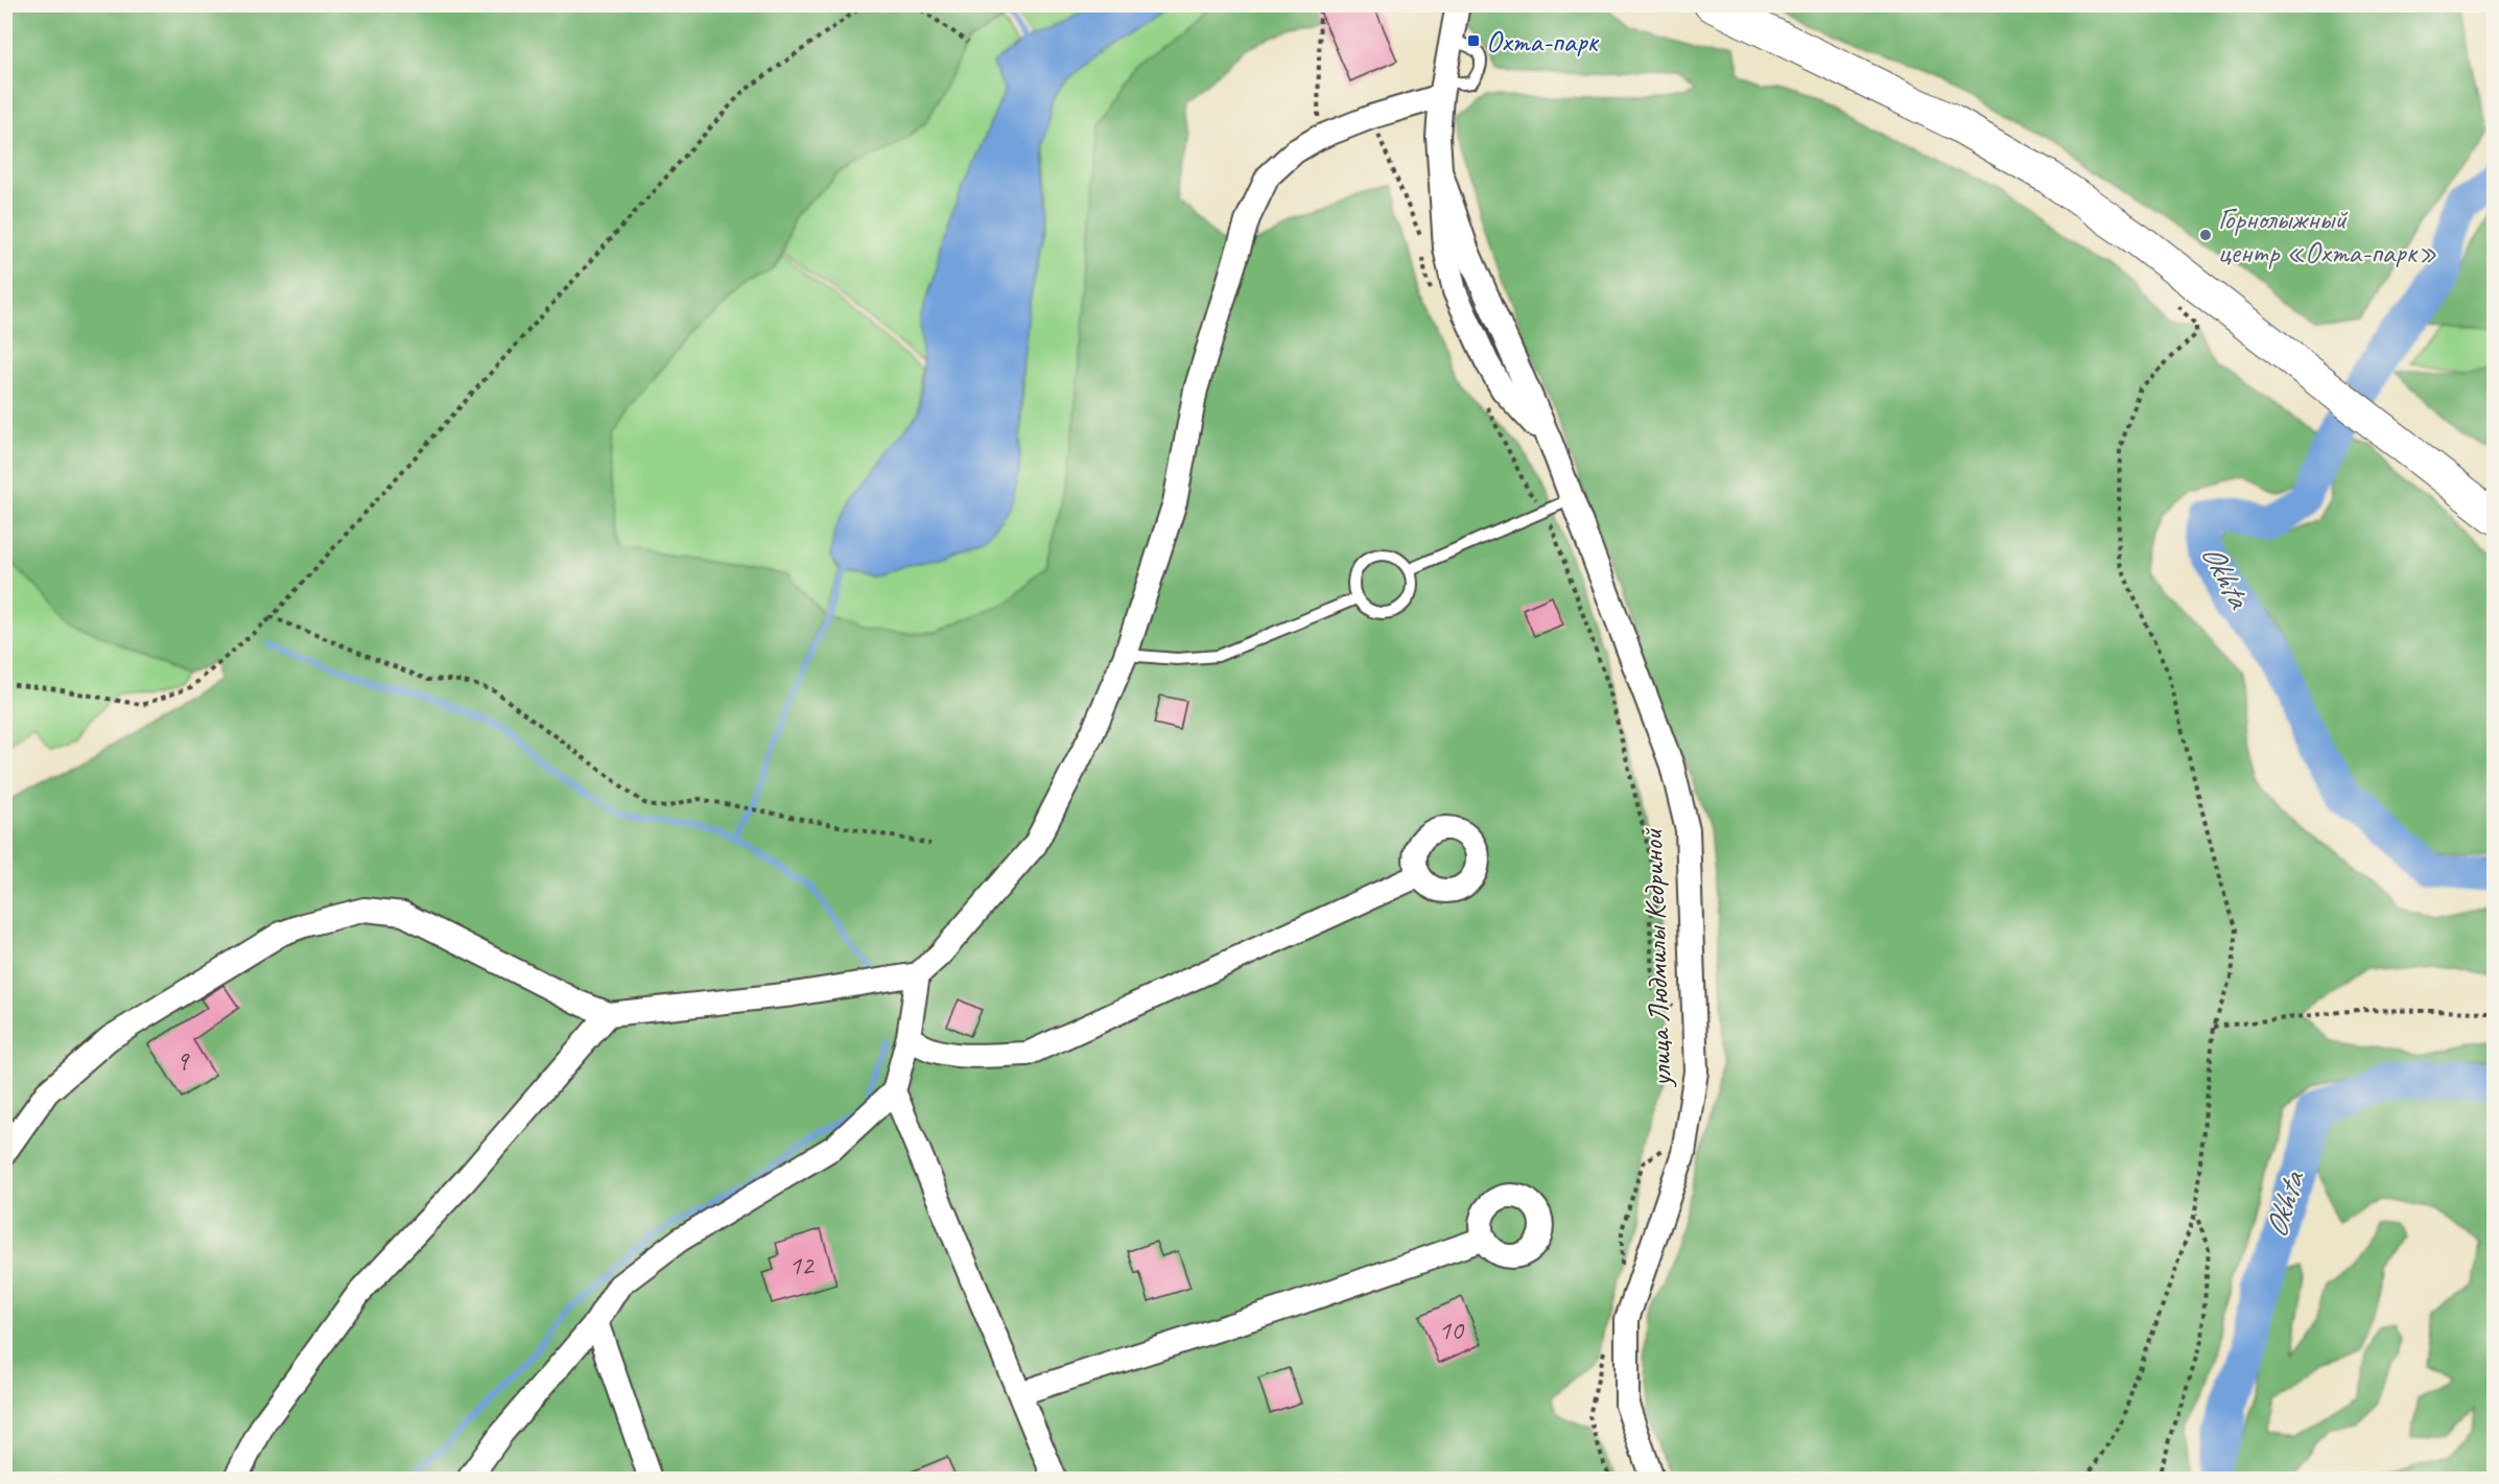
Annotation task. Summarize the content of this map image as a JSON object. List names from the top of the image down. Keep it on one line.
{"streets":{"street":["улица Людмилы Кедриной"]},"water":["Okhta"],"places":{"transit":["Охта-парк"],"other":["Горнолыжный центр «Охта-парк»"]},"house_numbers":["9","12","10"]}
